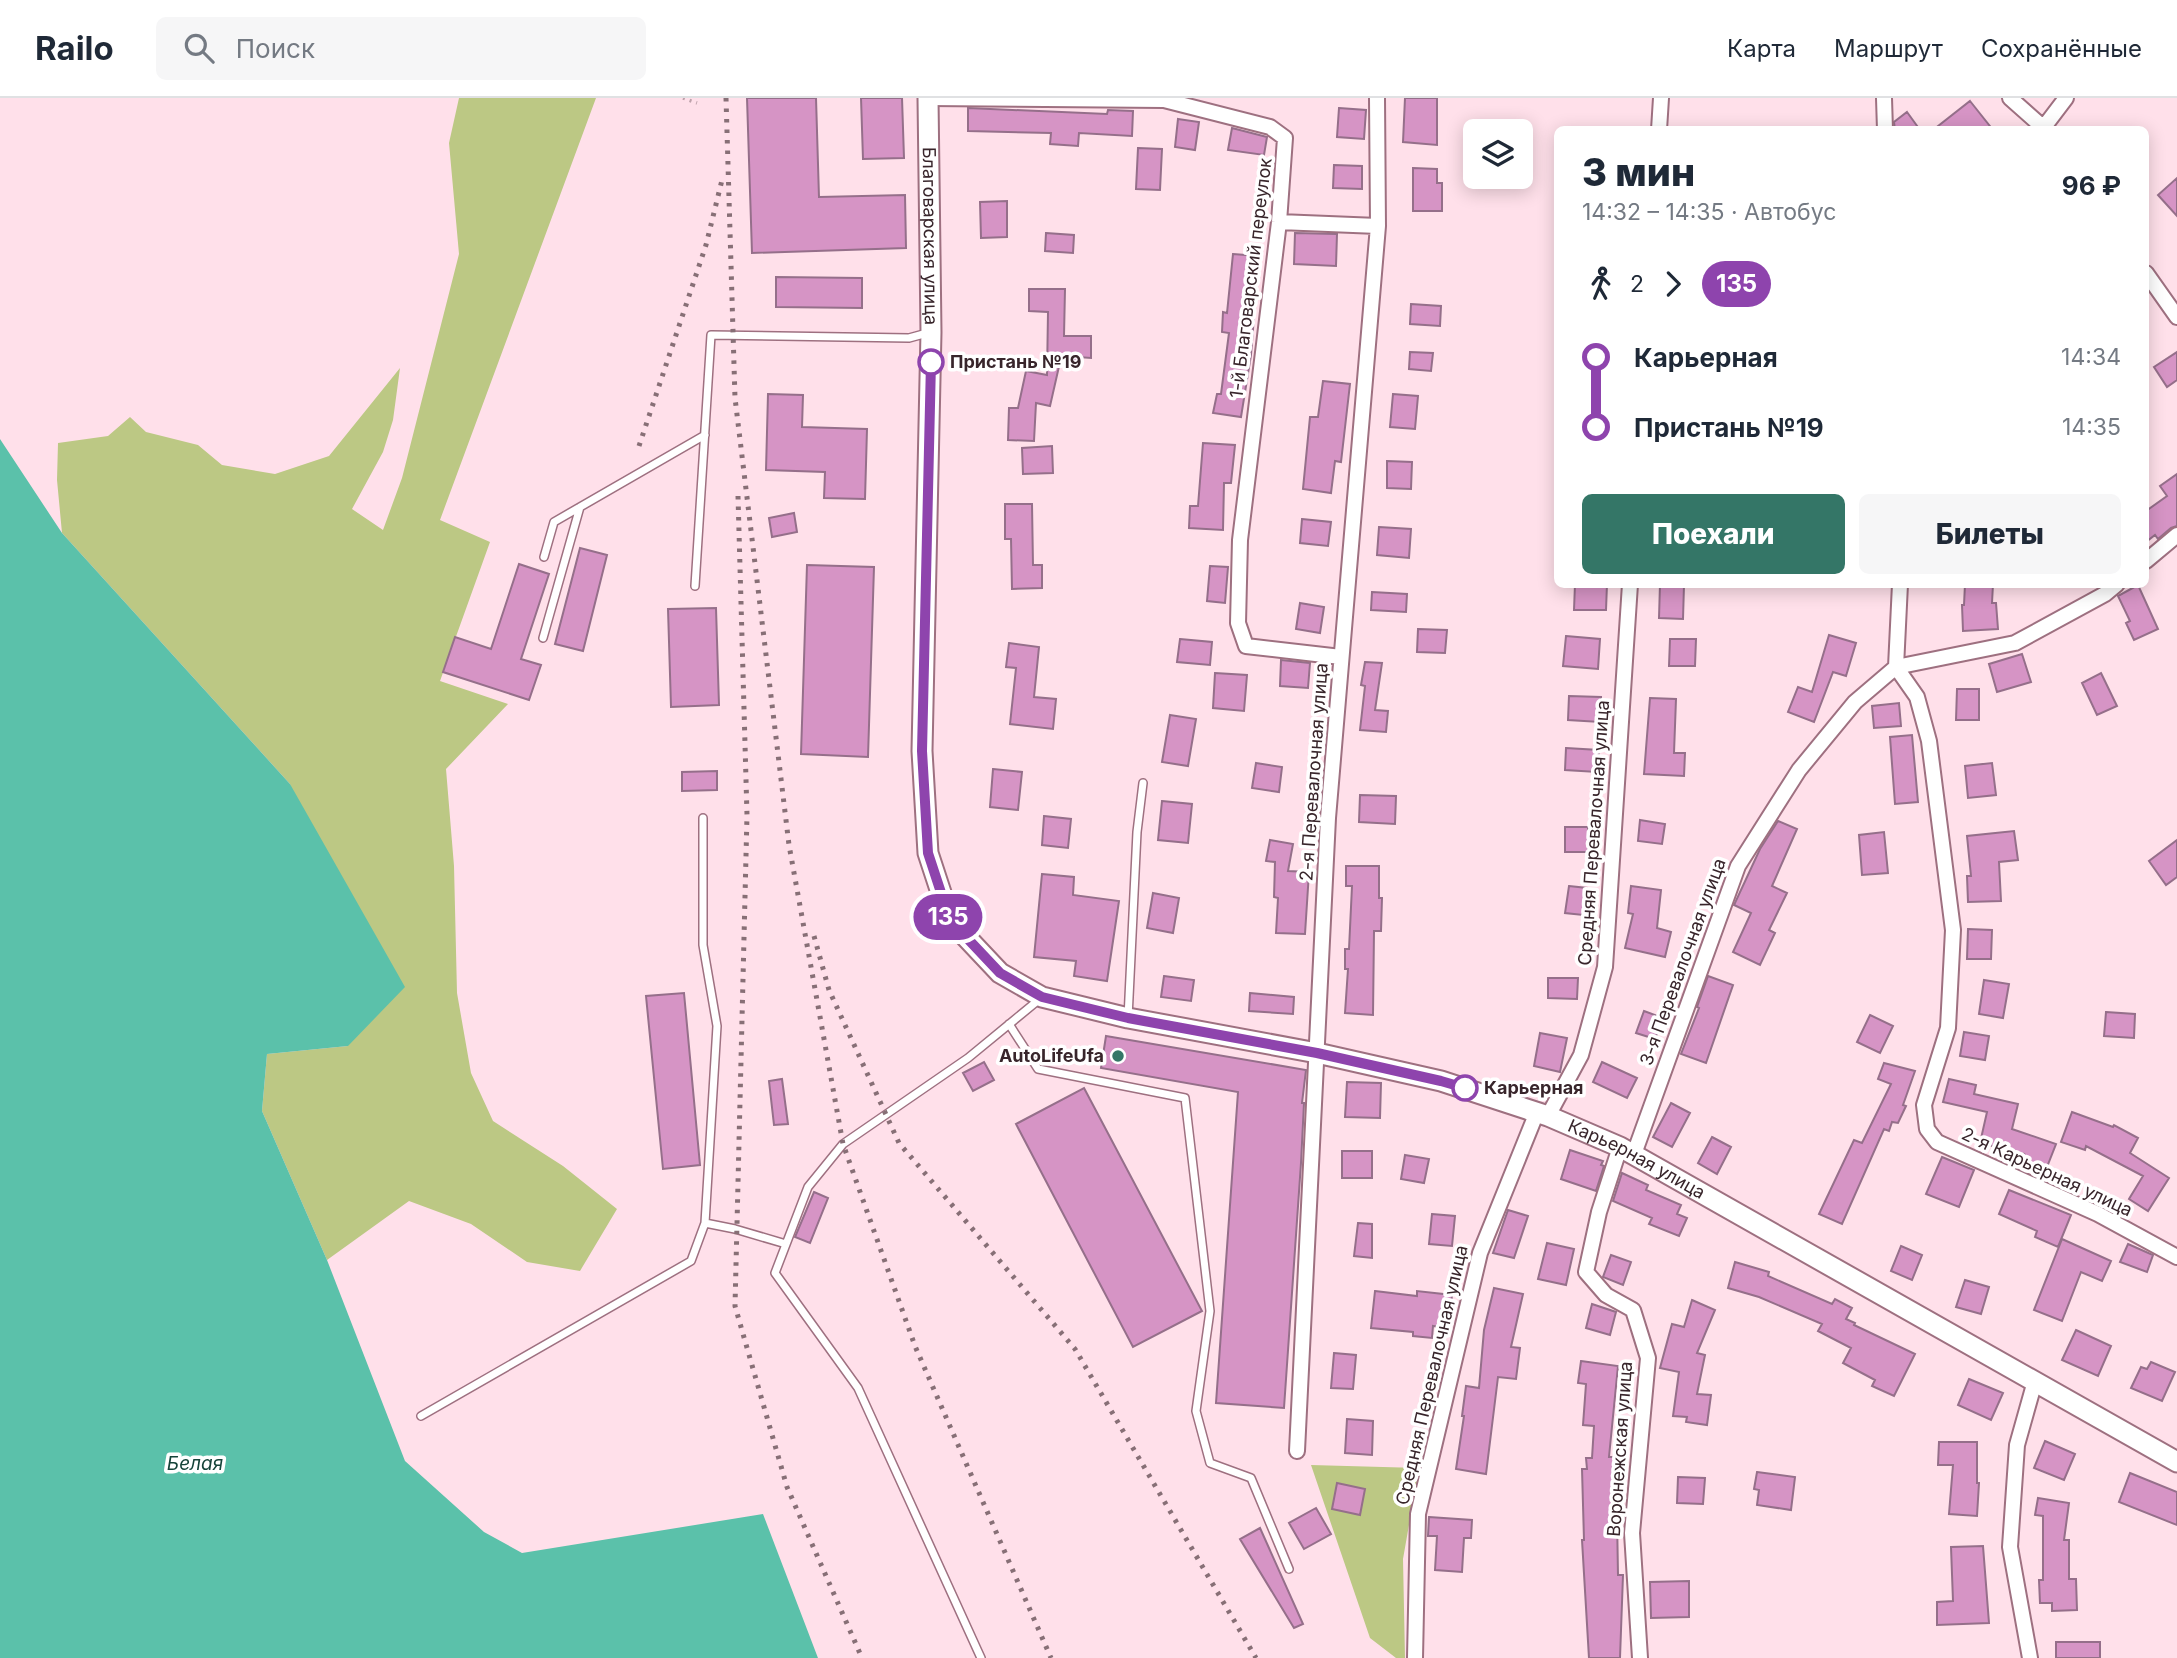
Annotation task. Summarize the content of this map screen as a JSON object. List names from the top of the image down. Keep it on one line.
{"streets":{"street":["Благоварская улица","1-й Благоварский переулок","2-я Перевалочная улица","Средняя Перевалочная улица","3-я Перевалочная улица","Карьерная улица","2-я Карьерная улица","Воронежская улица"]},"crossings":[["Благоварская улица","1-й Благоварский переулок"],["Благоварская улица","Карьерная улица"],["1-й Благоварский переулок","2-я Перевалочная улица"],["2-я Перевалочная улица","Карьерная улица"],["Средняя Перевалочная улица","Карьерная улица"],["3-я Перевалочная улица","Карьерная улица"],["3-я Перевалочная улица","2-я Карьерная улица"],["3-я Перевалочная улица","Воронежская улица"],["Карьерная улица","Воронежская улица"]],"water":["Белая"],"places":["Пристань №19","AutoLifeUfa","Карьерная"],"lines":["bus line 135"],"page":{"header":"Railo","search":"Поиск","nav":["Карта","Маршрут","Сохранённые"],"on_map":"135","heading":["3 мин","14:32 – 14:35 · Автобус","96 ₽"],"legs":["2","135"],"list":[{"name":"Карьерная","value":"14:34"},{"name":"Пристань №19","value":"14:35"}],"buttons":["Поехали","Билеты"]}}
